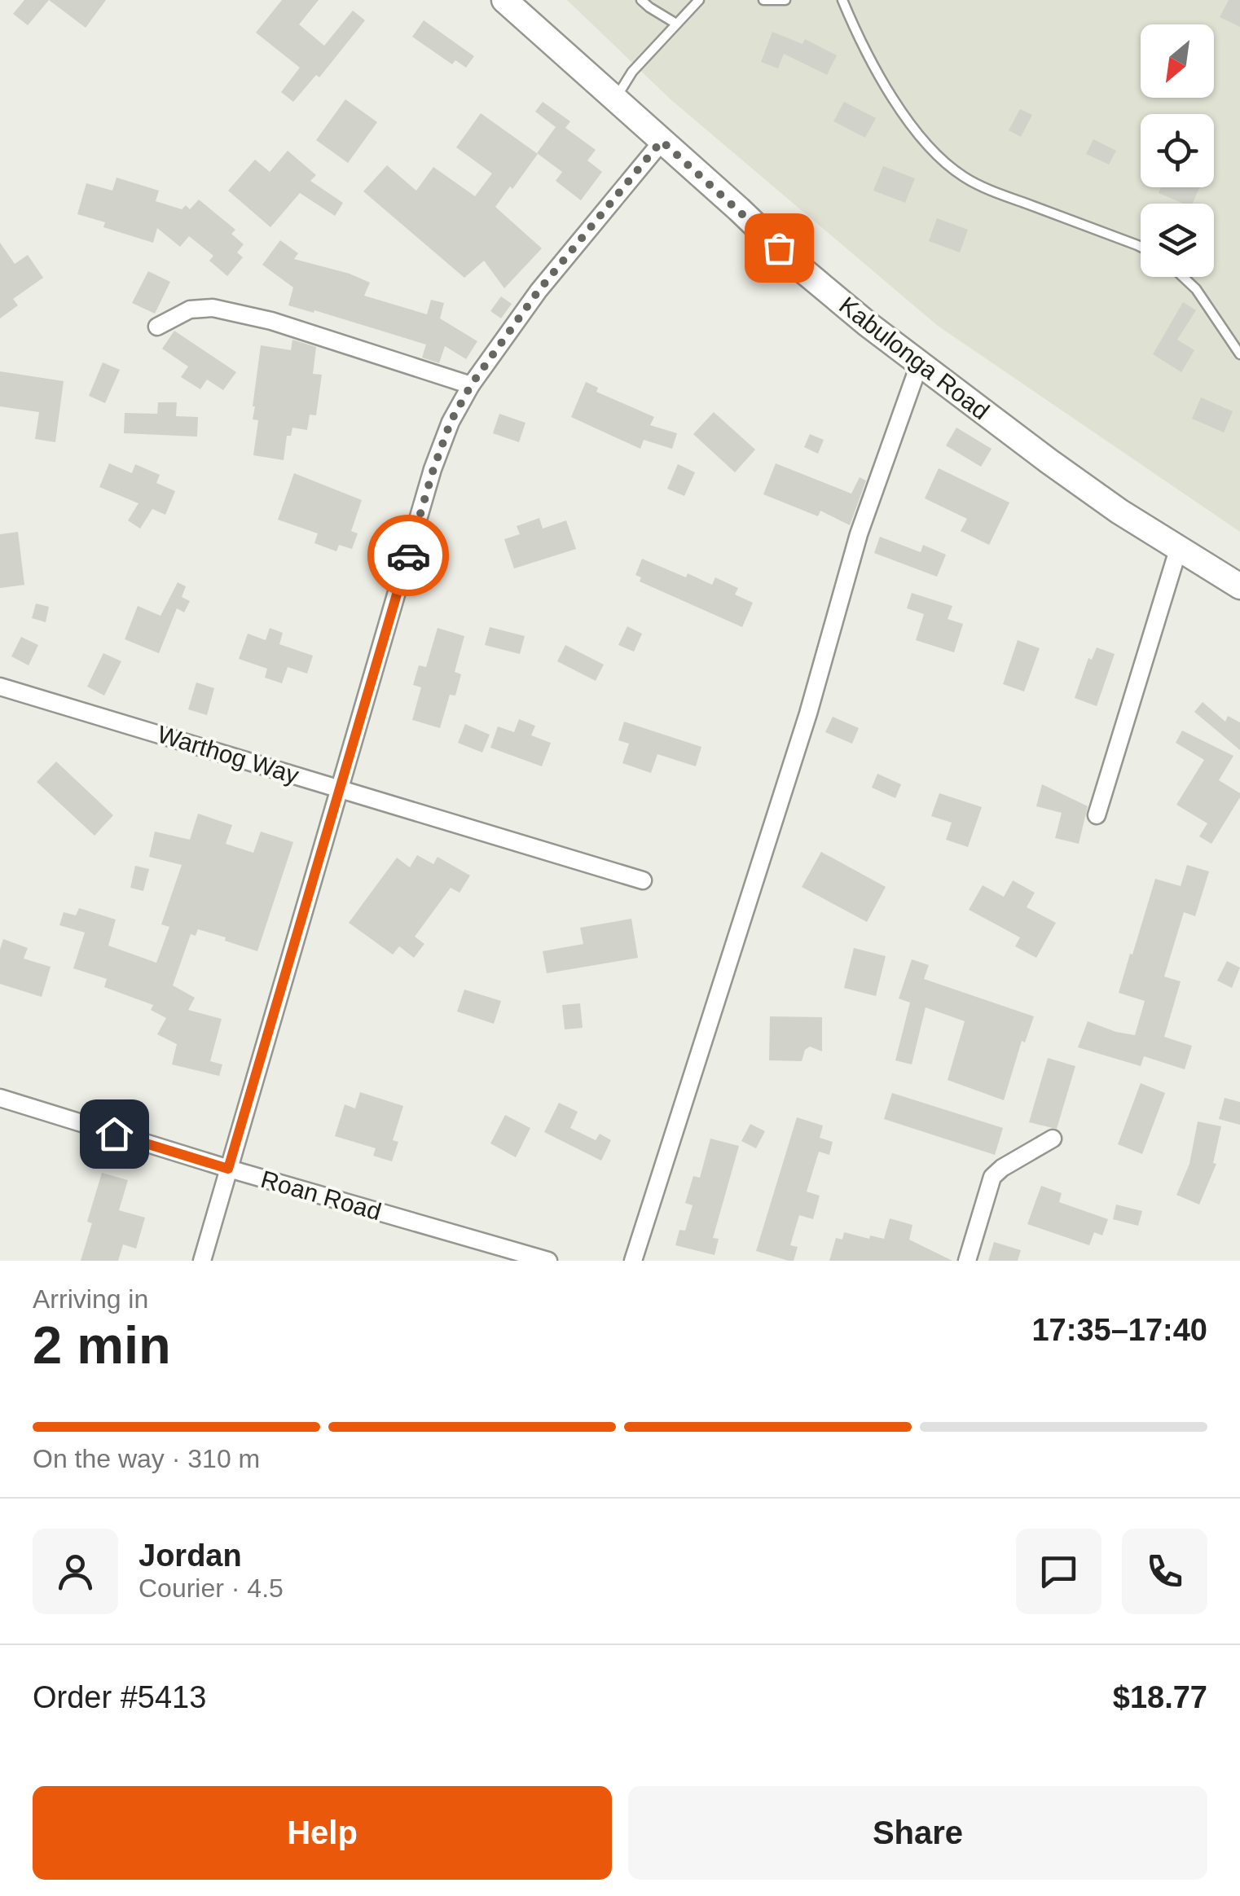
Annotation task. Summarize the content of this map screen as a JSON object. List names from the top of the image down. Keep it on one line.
{"streets":{"main road":["Kabulonga Road"],"street":["Warthog Way","Roan Road"]},"north":"bottom left","page":{"heading":["2 min","Arriving in","17:35–17:40"],"panel":["Jordan","Courier · 4.5","Order #5413","$18.77"],"bar":"On the way · 310 m","buttons":["Help","Share"]}}
